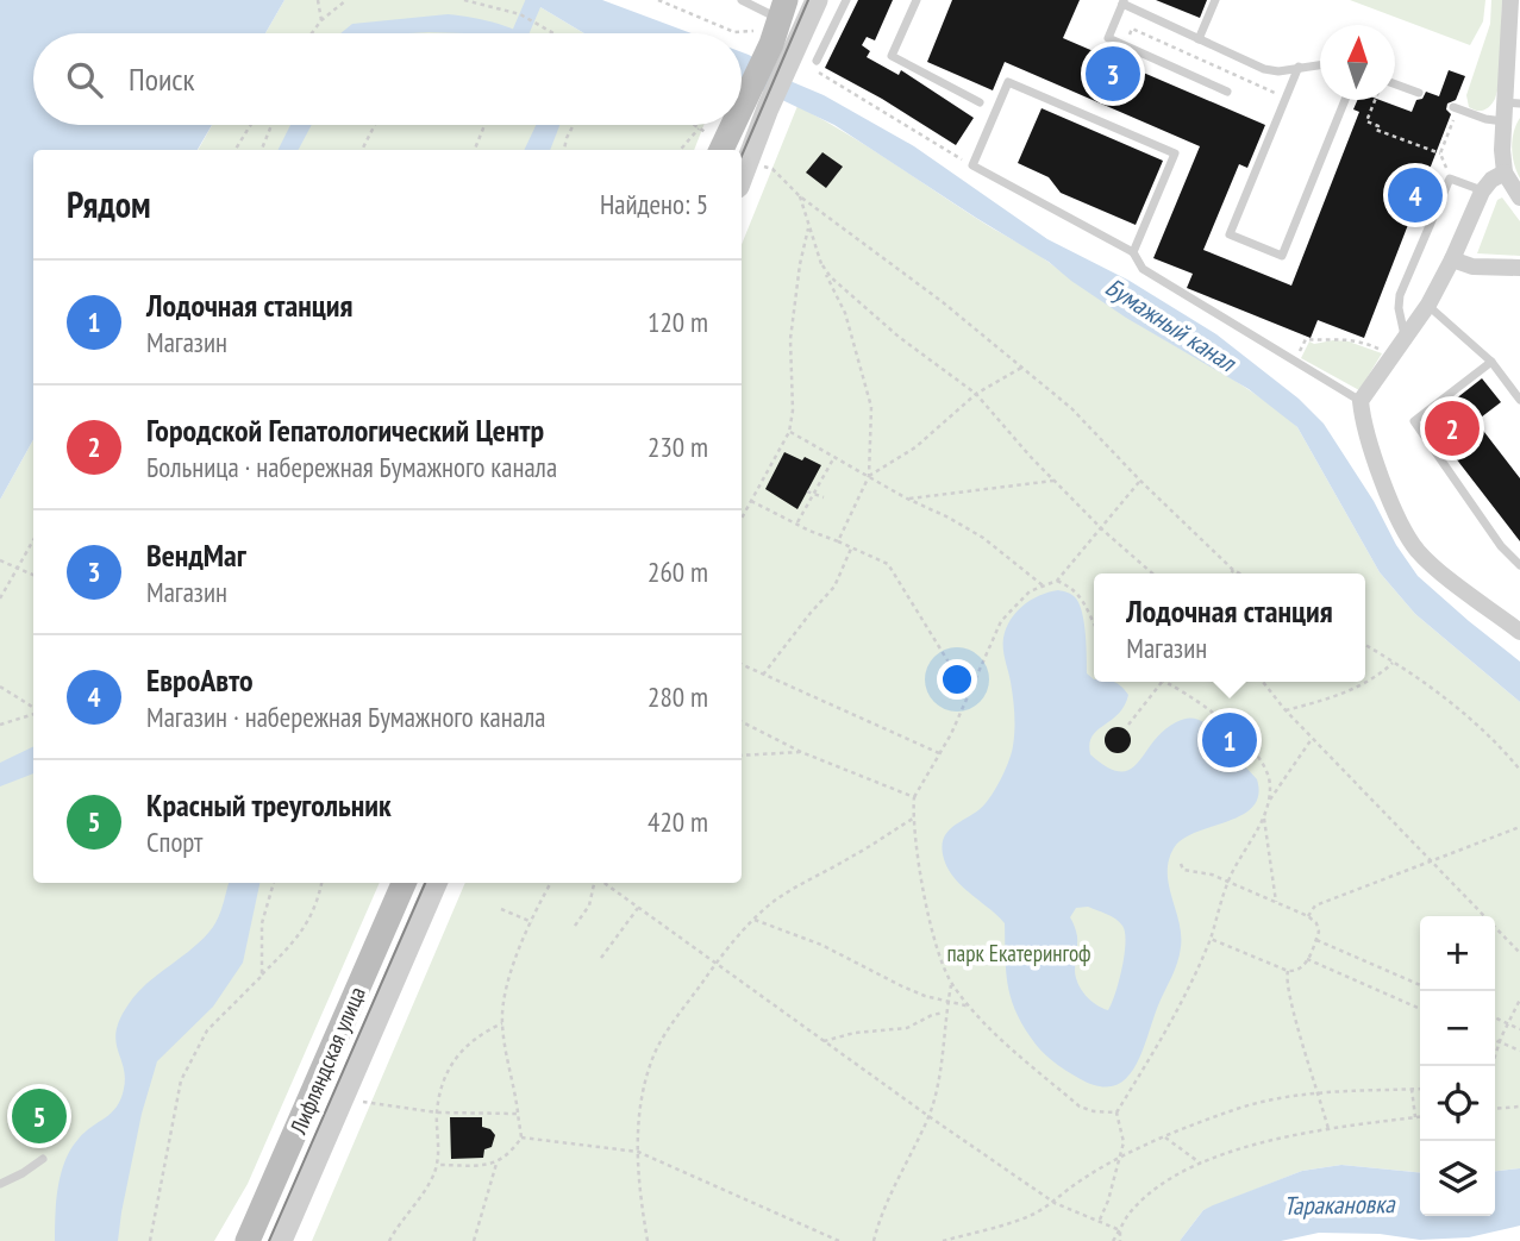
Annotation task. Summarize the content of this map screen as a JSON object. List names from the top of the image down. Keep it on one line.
{"streets":{"main road":["Лифляндская улица"]},"water":["Бумажный канал","Таракановка"],"parks":["парк Екатерингоф"],"north":"top","page":{"search":"Поиск","pins":["3","4","2","1","5"],"heading":["Рядом","Найдено: 5"],"list":[{"mark":"1","name":"Лодочная станция","note":"Магазин","value":"120 m"},{"mark":"2","name":"Городской Гепатологический Центр","note":"Больница · набережная Бумажного канала","value":"230 m"},{"mark":"3","name":"ВендМаг","note":"Магазин","value":"260 m"},{"mark":"4","name":"ЕвроАвто","note":"Магазин · набережная Бумажного канала","value":"280 m"},{"mark":"5","name":"Красный треугольник","note":"Спорт","value":"420 m"}],"popup":["Лодочная станция","Магазин"],"map_buttons":["+","−"]}}
